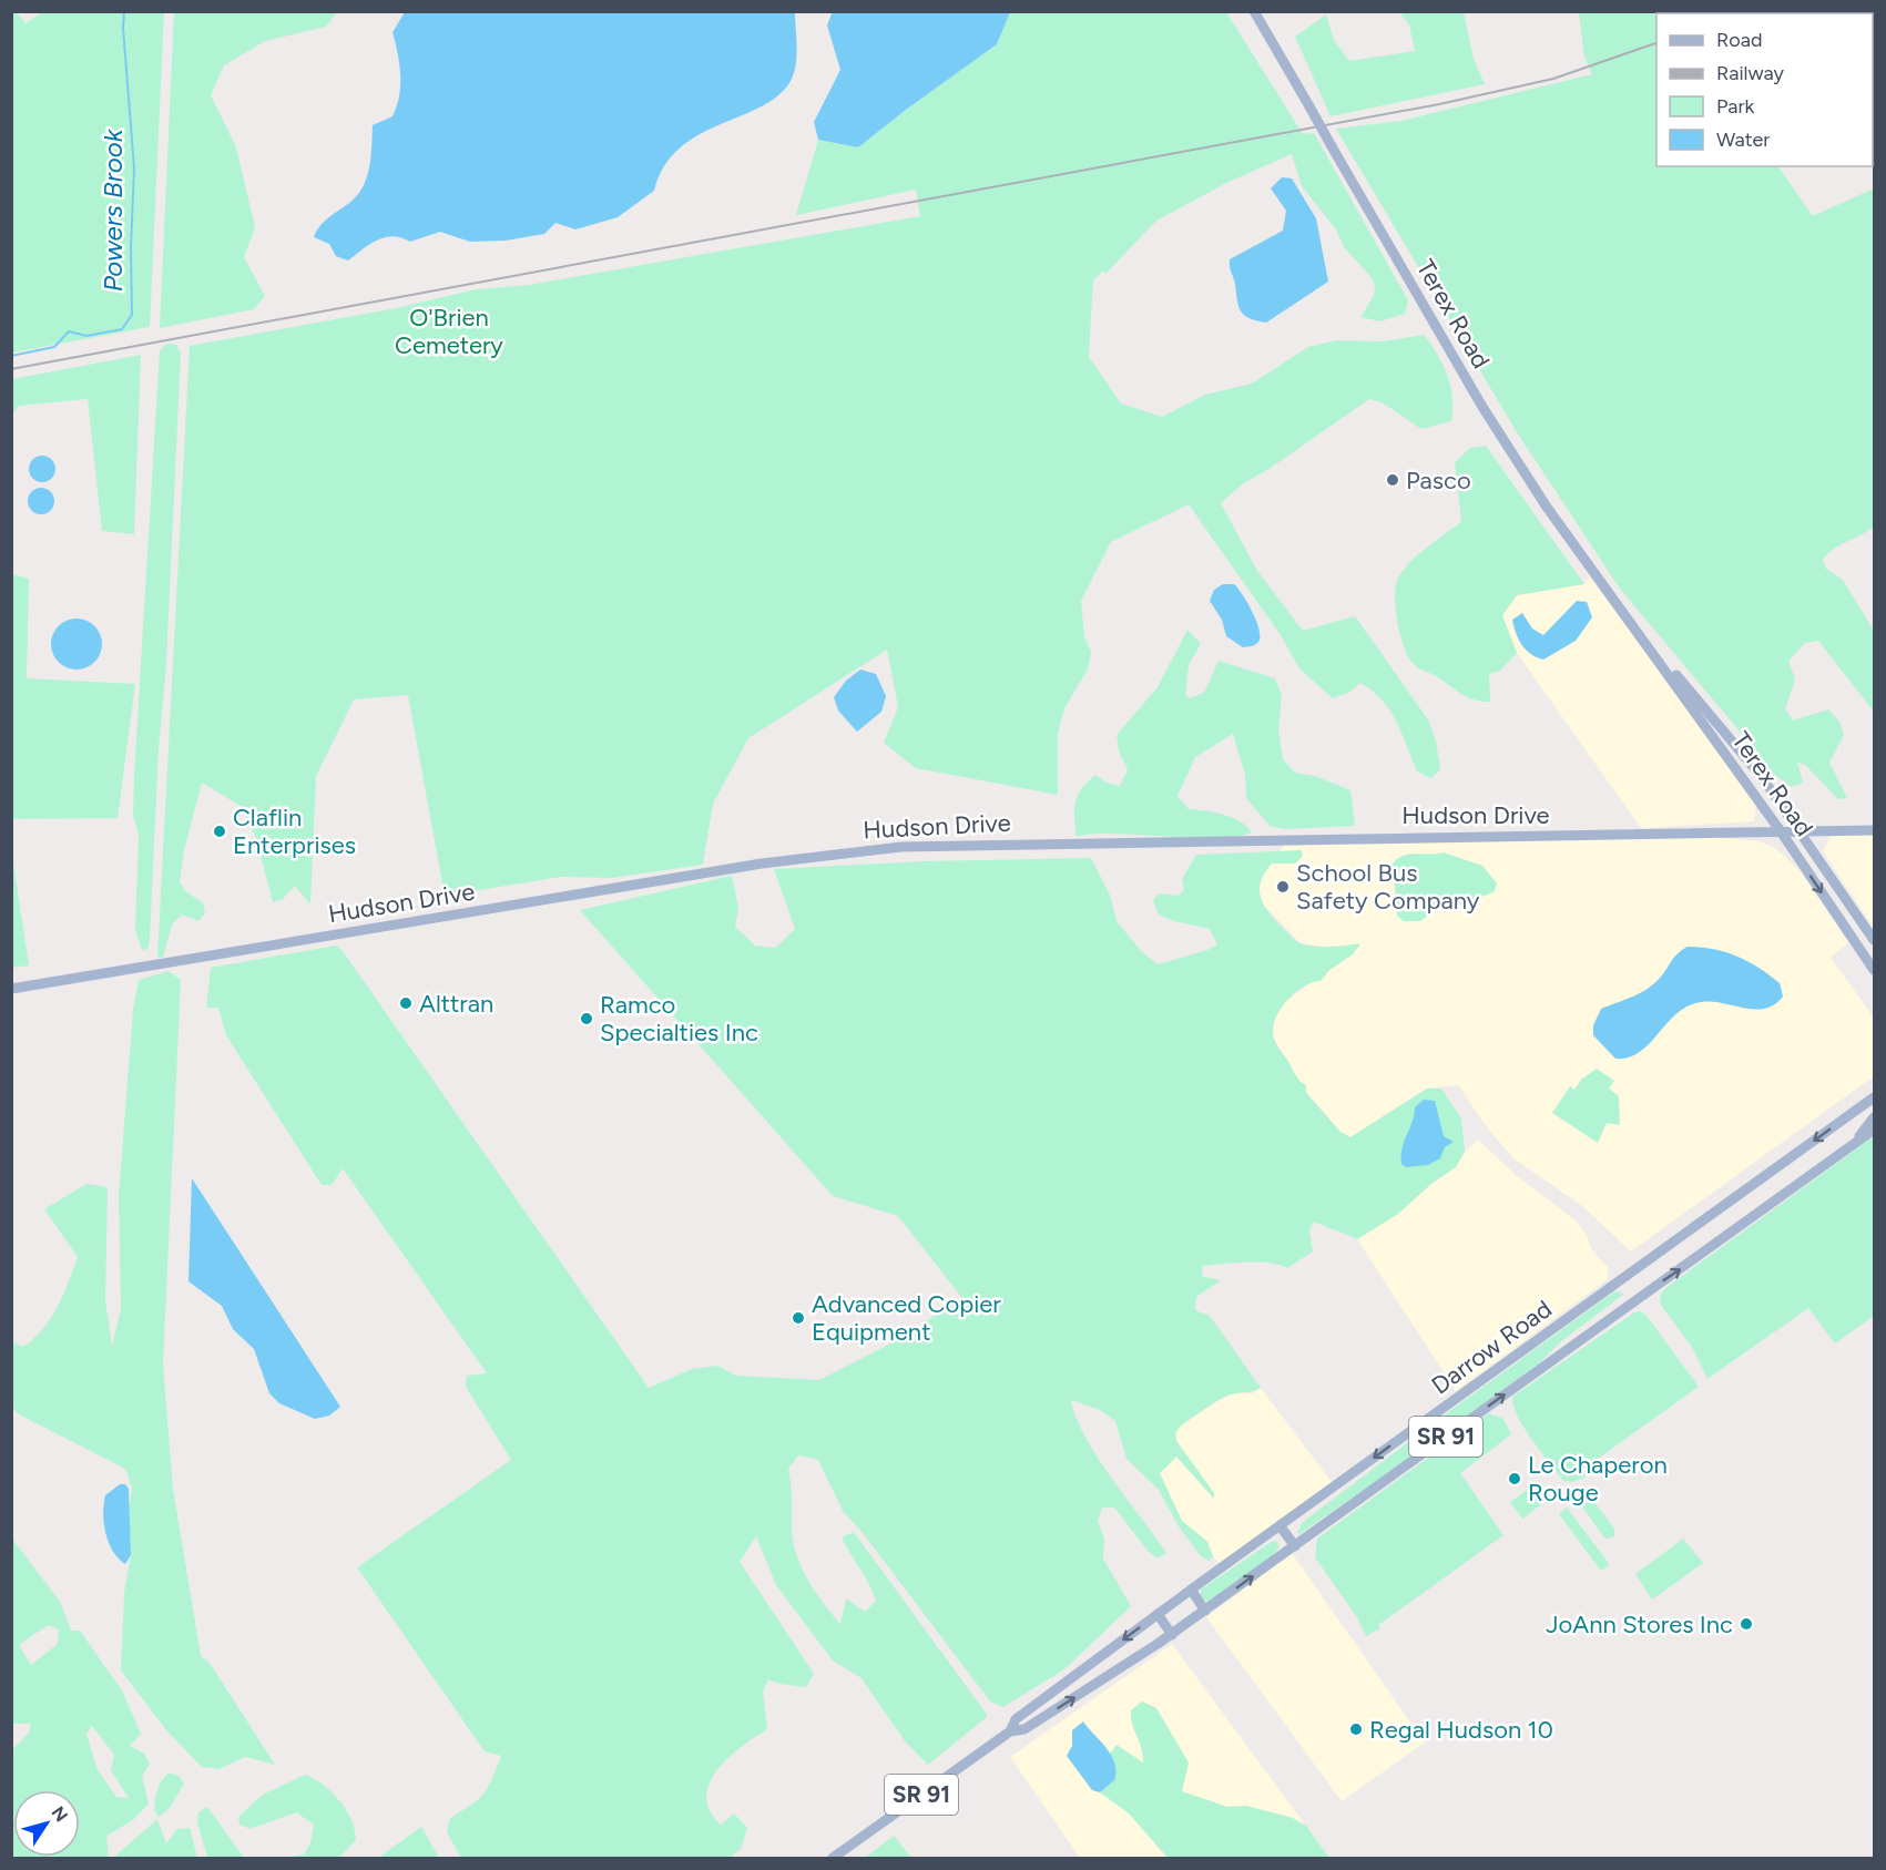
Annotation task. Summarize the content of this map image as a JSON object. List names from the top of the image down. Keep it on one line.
{"streets":{"main road":["Terex Road","Hudson Drive","Darrow Road","SR 91"]},"crossings":[["Terex Road","Hudson Drive"]],"water":["Powers Brook"],"parks":["O'Brien Cemetery"],"places":["Pasco","Claflin Enterprises","School Bus Safety Company","Alttran","Ramco Specialties Inc","Advanced Copier Equipment","Le Chaperon Rouge","JoAnn Stores Inc","Regal Hudson 10"],"legend":["Road","Railway","Park","Water"],"north":"top right"}
